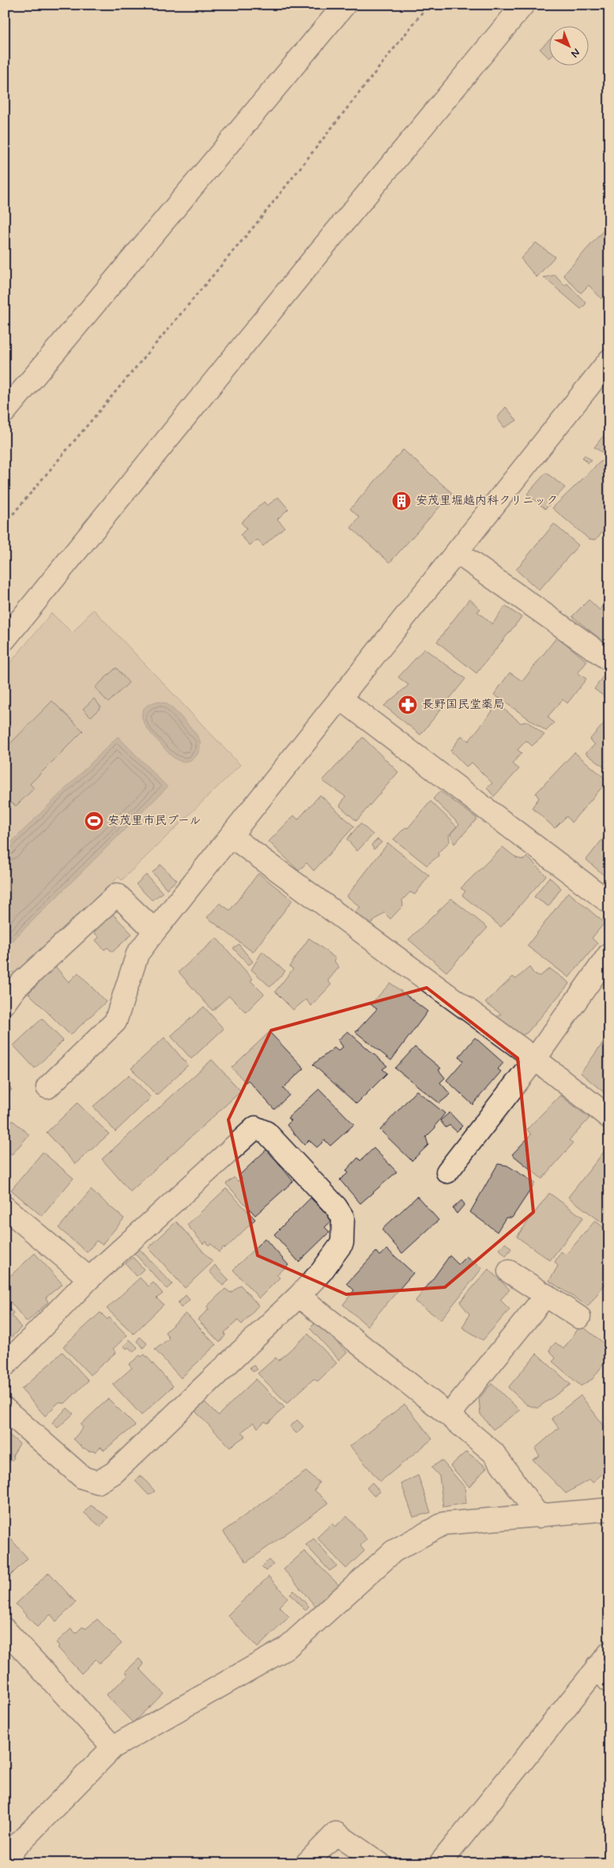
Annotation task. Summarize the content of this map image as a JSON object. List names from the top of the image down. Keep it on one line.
{"places":{"building":["安茂里堀越内科クリニック"],"pharmacy":["長野国民堂薬局"],"sports":["安茂里市民プール"]},"north":"bottom right"}
